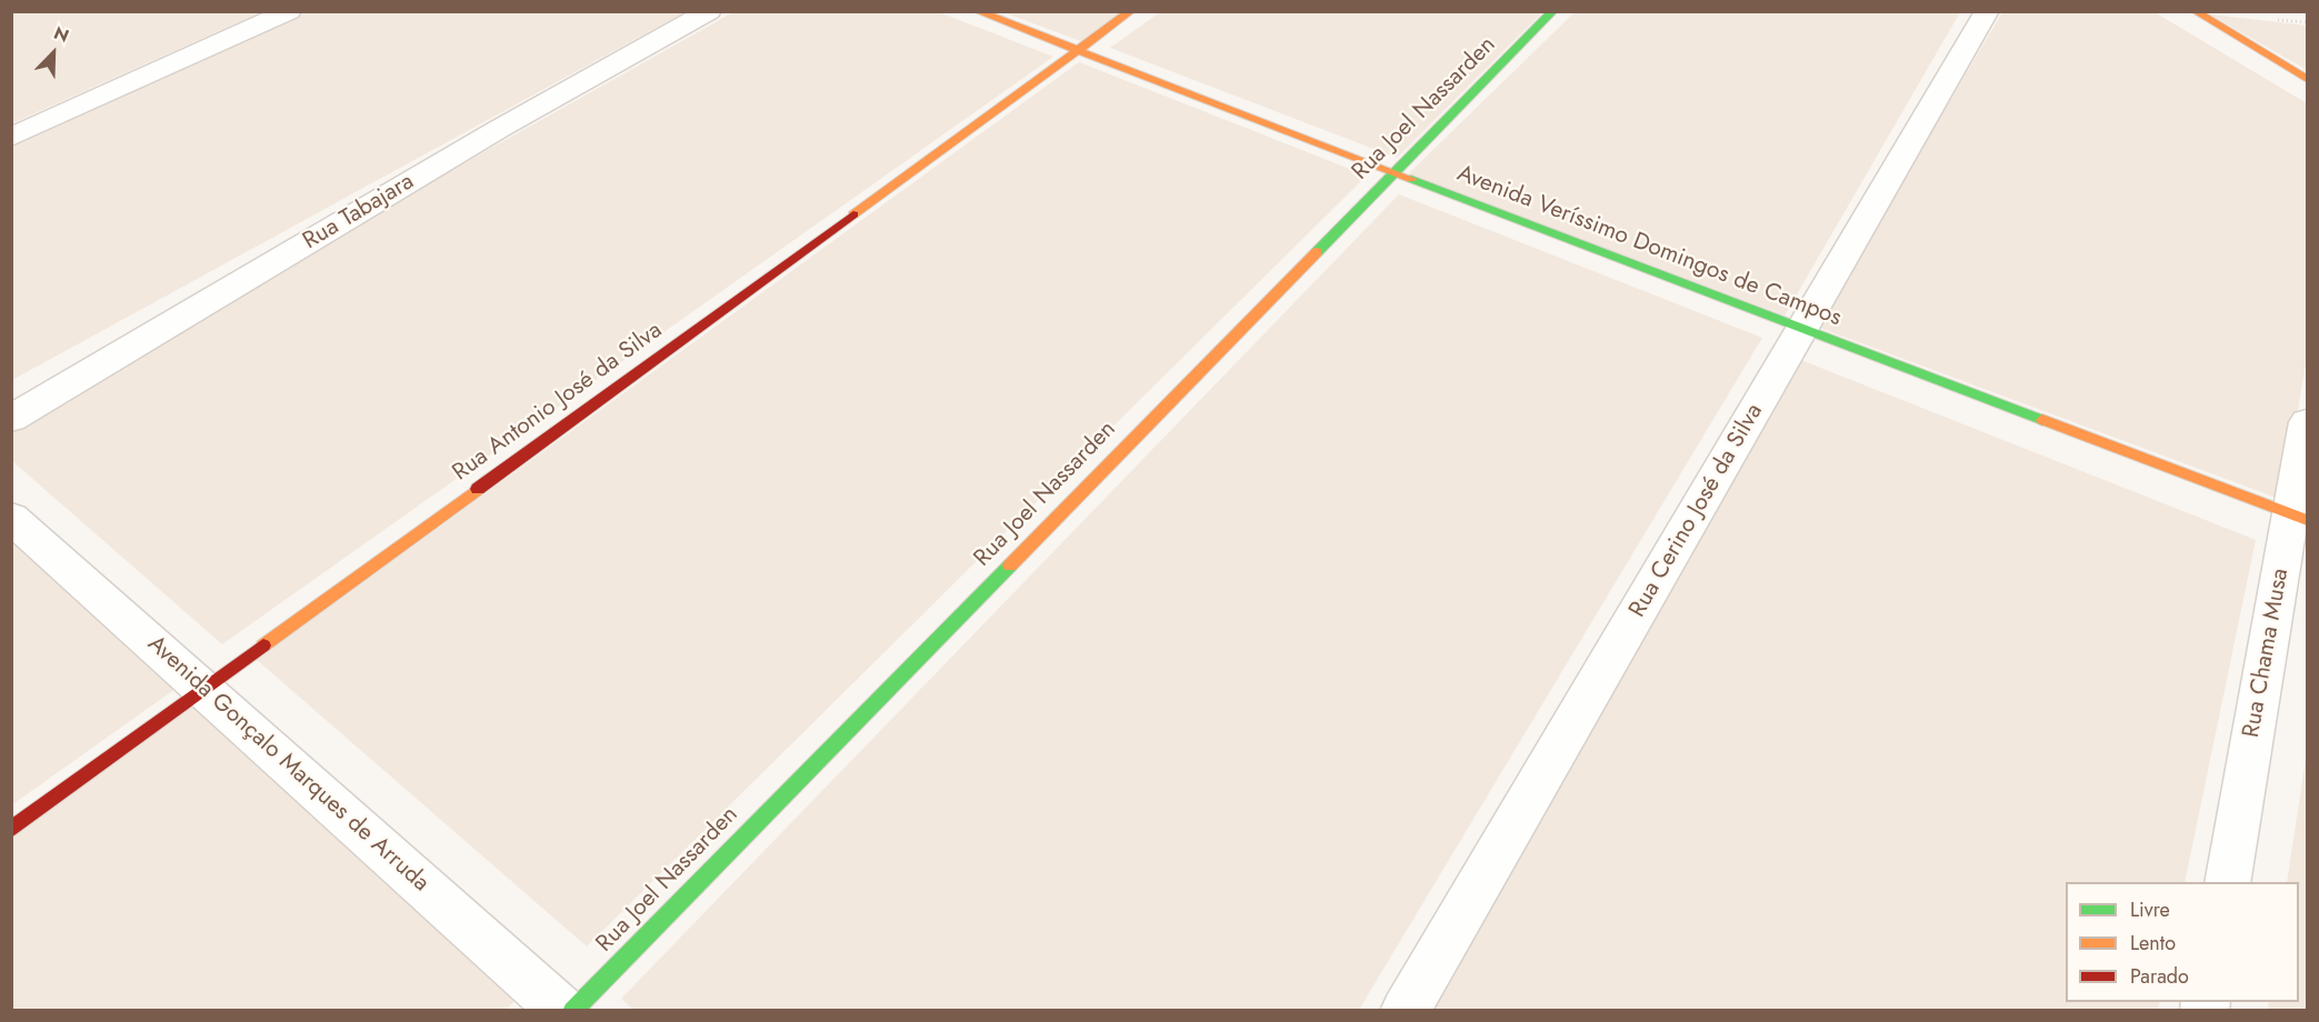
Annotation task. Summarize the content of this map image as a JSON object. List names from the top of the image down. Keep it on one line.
{"streets":{"street":["Rua Joel Nassarden","Rua Tabajara","Avenida Veríssimo Domingos de Campos","Rua Antonio José da Silva","Rua Cerino José da Silva","Rua Chama Musa","Avenida Gonçalo Marques de Arruda"]},"crossings":[["Rua Joel Nassarden","Avenida Veríssimo Domingos de Campos"],["Avenida Veríssimo Domingos de Campos","Rua Antonio José da Silva"],["Avenida Veríssimo Domingos de Campos","Rua Cerino José da Silva"],["Avenida Veríssimo Domingos de Campos","Rua Chama Musa"],["Rua Antonio José da Silva","Avenida Gonçalo Marques de Arruda"]],"legend":["Livre","Lento","Parado"],"north":"top right"}
